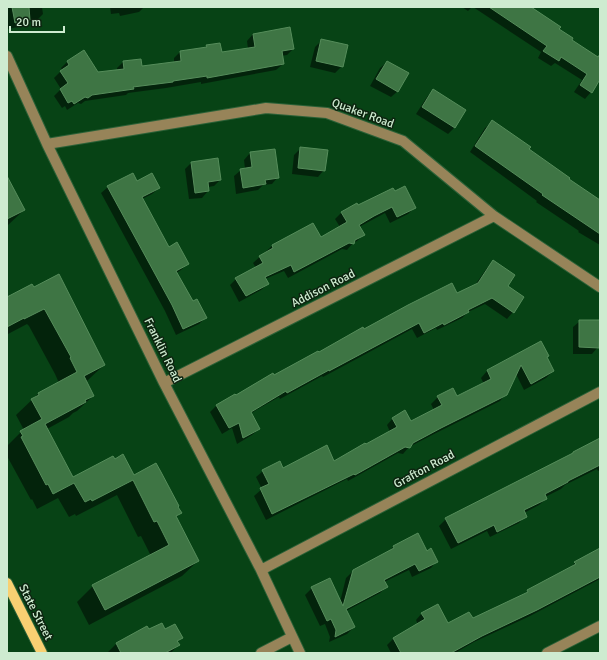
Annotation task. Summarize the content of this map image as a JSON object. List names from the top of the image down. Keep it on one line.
{"streets":{"main road":["State Street"],"street":["Quaker Road","Addison Road","Franklin Road","Grafton Road"]},"crossings":[["Quaker Road","Addison Road"],["Quaker Road","Franklin Road"],["Addison Road","Franklin Road"],["Franklin Road","Grafton Road"]],"scale_bar":"20 m"}
